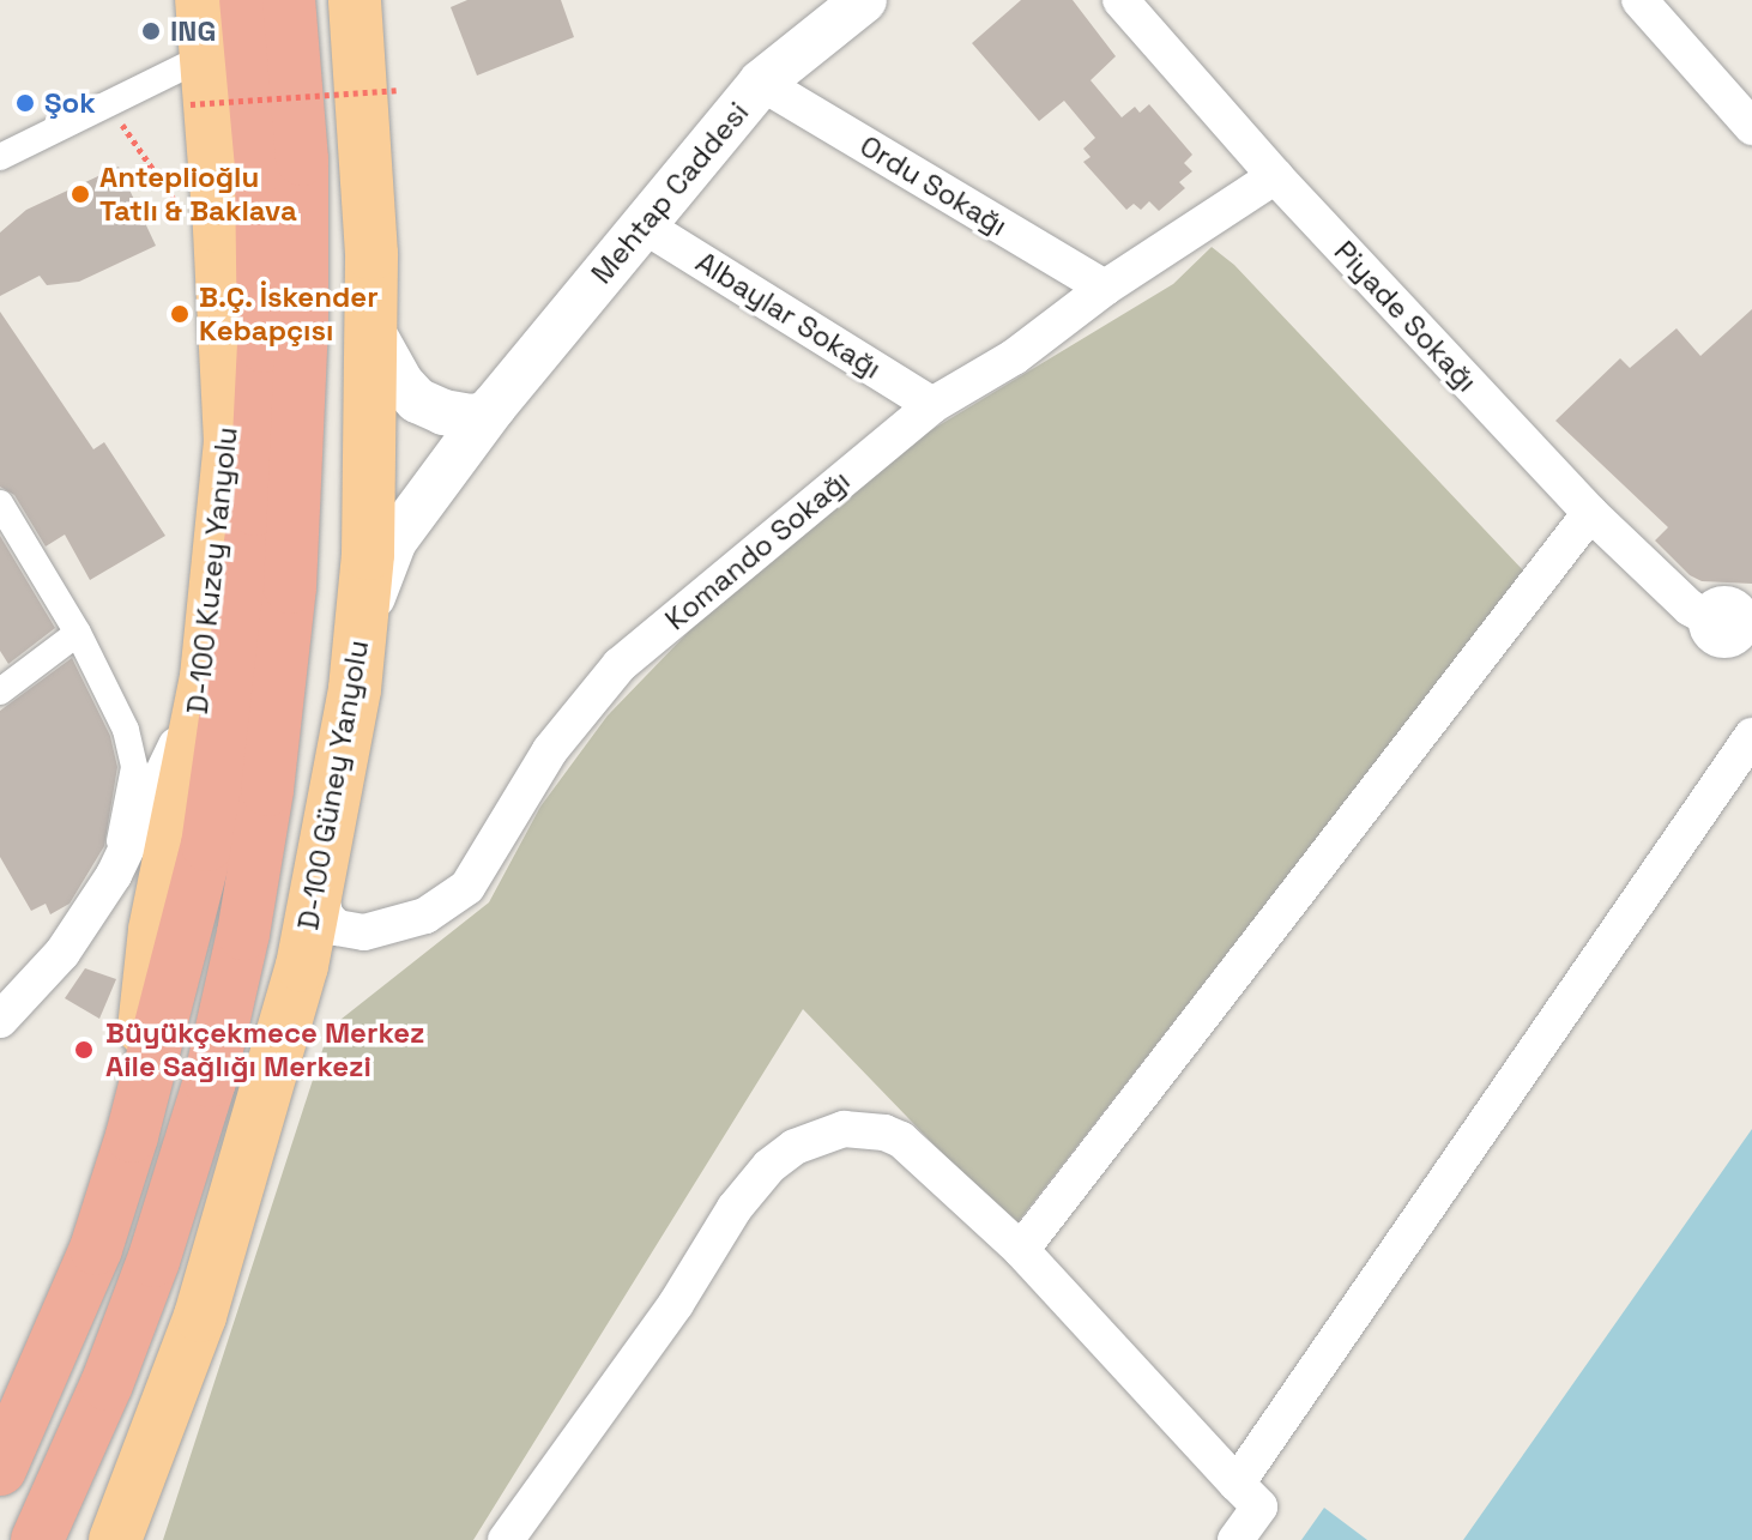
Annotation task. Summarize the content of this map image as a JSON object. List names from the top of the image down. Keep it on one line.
{"streets":{"main road":["D-100 Kuzey Yanyolu","D-100 Güney Yanyolu"],"street":["Ordu Sokağı","Mehtap Caddesi","Albaylar Sokağı","Piyade Sokağı","Komando Sokağı"]},"crossings":[["Ordu Sokağı","Mehtap Caddesi"],["Ordu Sokağı","Komando Sokağı"],["Mehtap Caddesi","Albaylar Sokağı"],["Mehtap Caddesi","D-100 Güney Yanyolu"],["Albaylar Sokağı","Komando Sokağı"],["Piyade Sokağı","Komando Sokağı"],["Komando Sokağı","D-100 Güney Yanyolu"]],"places":["ING","Şok","Anteplioğlu Tatlı & Baklava","B.Ç. İskender Kebapçısı","Büyükçekmece Merkez Aile Sağlığı Merkezi"]}
